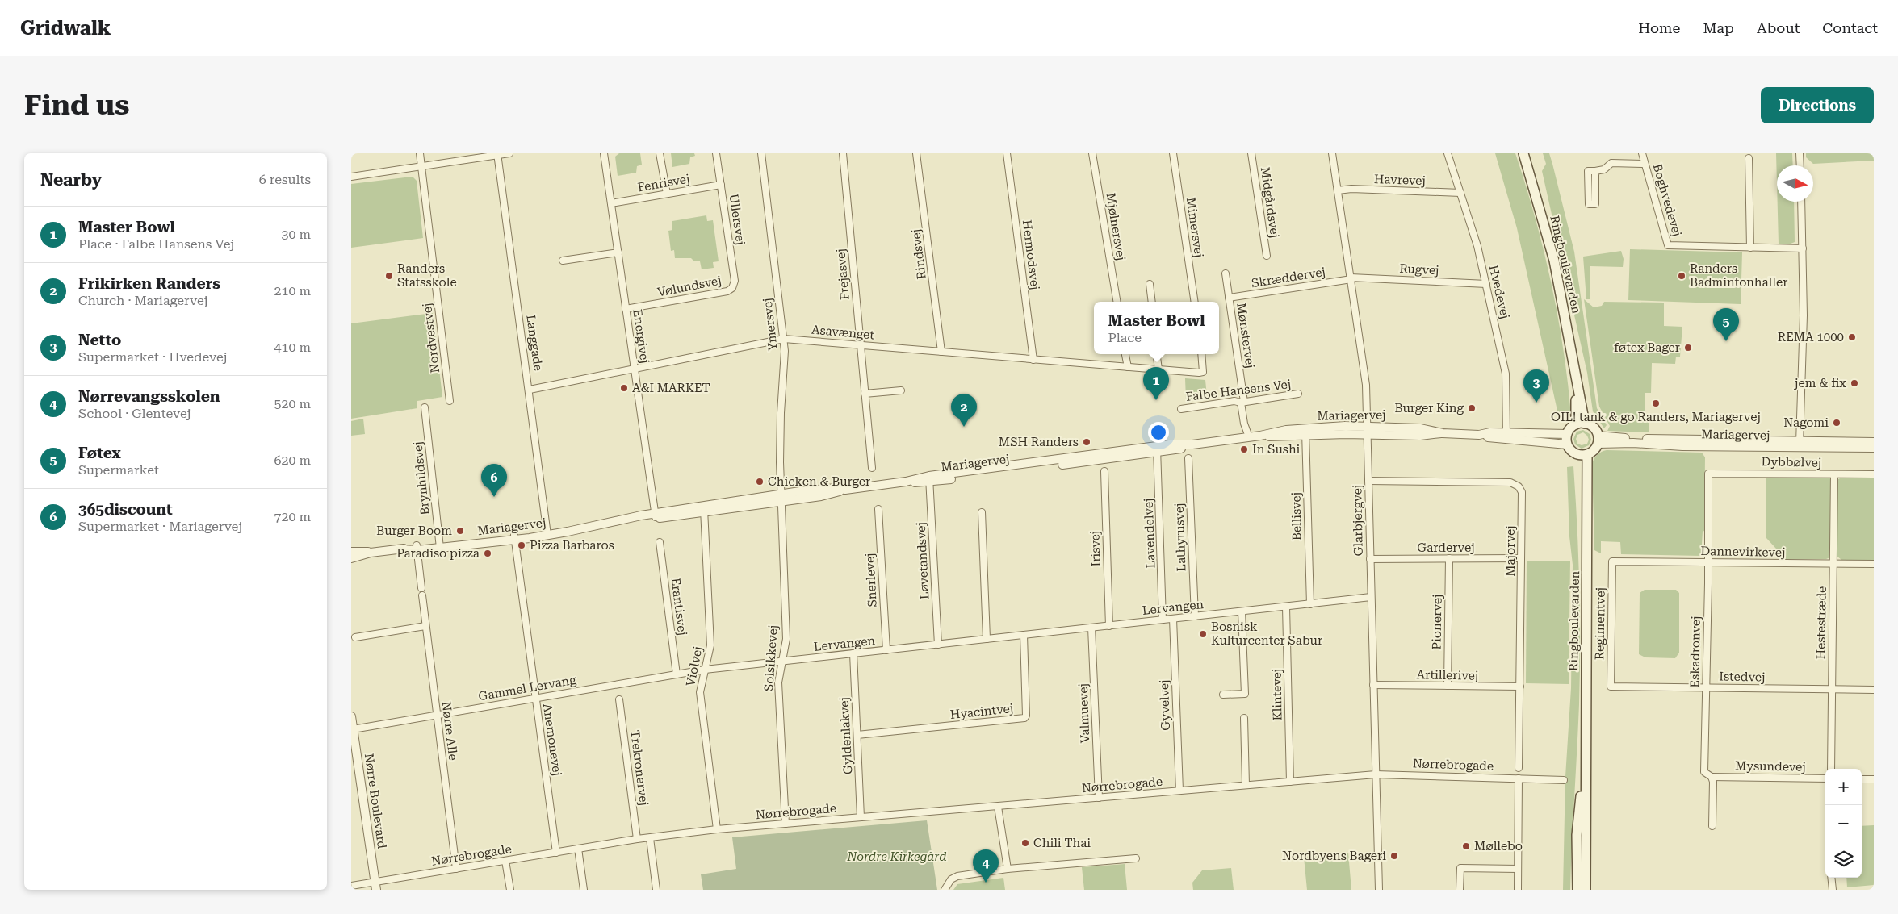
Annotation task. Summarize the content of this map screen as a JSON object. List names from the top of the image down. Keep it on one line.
{"streets":{"main road":["Ringboulevarden"],"street":["Havrevej","Fenrisvej","Boghvedevej","Midgårdsvej","Ullersvej","Mjølnersvej","Mimersvej","Rindsvej","Hermodsvej","Rugvej","Frejasvej","Skræddervej","Vølundsvej","Hvedevej","Ymersvej","Asavænget","Mønstervej","Energivej","Nordvestvej","Langgade","Falbe Hansens Vej","Mariagervej","Dybbølvej","Brynhildsvej","Bellisvej","Glarbjergvej","Lavendelvej","Lathyrusvej","Gardervej","Irisvej","Majorvej","Dannevirkevej","Løvetandsvej","Snerlevej","Erantisvej","Lervangen","Pionervej","Hestestræde","Regimentvej","Eskadronvej","Solsikkevej","Violvej","Artillerivej","Istedvej","Gammel Lervang","Klintevej","Gyvelvej","Hyacintvej","Valmuevej","Nørre Alle","Gyldenlakvej","Anemonevej","Nørrebrogade","Mysundevej","Trekronervej","Nørre Boulevard"]},"crossings":[["Havrevej","Hvedevej"],["Havrevej","Glarbjergvej"],["Fenrisvej","Ullersvej"],["Fenrisvej","Energivej"],["Ullersvej","Vølundsvej"],["Rindsvej","Asavænget"],["Hermodsvej","Asavænget"],["Ringboulevarden","Mariagervej"],["Rugvej","Skræddervej"],["Rugvej","Hvedevej"],["Rugvej","Glarbjergvej"],["Frejasvej","Asavænget"],["Skræddervej","Mønstervej"],["Skræddervej","Glarbjergvej"],["Vølundsvej","Energivej"],["Hvedevej","Mariagervej"],["Ymersvej","Asavænget"],["Ymersvej","Mariagervej"],["Ymersvej","Solsikkevej"],["Asavænget","Energivej"],["Asavænget","Langgade"],["Mønstervej","Falbe Hansens Vej"],["Energivej","Mariagervej"],["Langgade","Mariagervej"],["Mariagervej","Brynhildsvej"],["Mariagervej","Bellisvej"],["Mariagervej","Glarbjergvej"],["Mariagervej","Lavendelvej"],["Mariagervej","Løvetandsvej"],["Mariagervej","Solsikkevej"],["Mariagervej","Violvej"],["Mariagervej","Anemonevej"],["Dybbølvej","Hestestræde"],["Dybbølvej","Eskadronvej"],["Bellisvej","Lervangen"],["Glarbjergvej","Gardervej"],["Glarbjergvej","Majorvej"],["Glarbjergvej","Lervangen"],["Glarbjergvej","Artillerivej"],["Glarbjergvej","Nørrebrogade"],["Lavendelvej","Lervangen"],["Lathyrusvej","Lervangen"],["Gardervej","Majorvej"],["Gardervej","Pionervej"],["Irisvej","Lervangen"],["Majorvej","Artillerivej"],["Dannevirkevej","Hestestræde"],["Dannevirkevej","Regimentvej"],["Dannevirkevej","Eskadronvej"],["Løvetandsvej","Lervangen"],["Snerlevej","Lervangen"],["Erantisvej","Gammel Lervang"],["Lervangen","Solsikkevej"],["Lervangen","Violvej"],["Lervangen","Gammel Lervang"],["Lervangen","Klintevej"],["Lervangen","Gyvelvej"],["Lervangen","Hyacintvej"],["Lervangen","Valmuevej"],["Lervangen","Gyldenlakvej"],["Pionervej","Artillerivej"],["Hestestræde","Istedvej"],["Regimentvej","Istedvej"],["Eskadronvej","Istedvej"],["Eskadronvej","Mysundevej"],["Solsikkevej","Nørrebrogade"],["Violvej","Gammel Lervang"],["Violvej","Nørrebrogade"],["Gammel Lervang","Nørre Alle"],["Gammel Lervang","Anemonevej"],["Gammel Lervang","Nørre Boulevard"],["Klintevej","Nørrebrogade"],["Gyvelvej","Nørrebrogade"],["Hyacintvej","Gyldenlakvej"],["Valmuevej","Nørrebrogade"],["Nørre Alle","Nørrebrogade"],["Gyldenlakvej","Nørrebrogade"],["Anemonevej","Nørrebrogade"],["Nørrebrogade","Trekronervej"],["Nørrebrogade","Nørre Boulevard"]],"parks":["Nordre Kirkegård"],"places":["Randers Statsskole","Randers Badmintonhaller","REMA 1000","føtex Bager","jem & fix","A&I MARKET","OIL! tank & go Randers, Mariagervej","Burger King","Nagomi","MSH Randers","In Sushi","Chicken & Burger","Burger Boom","Pizza Barbaros","Paradiso pizza","Bosnisk Kulturcenter Sabur","Chili Thai","Møllebo","Nordbyens Bageri"],"north":"right","page":{"header":"Gridwalk","nav":["Home","Map","About","Contact"],"buttons":"Directions","title":"Find us","heading":["Nearby","6 results"],"list":[{"mark":"1","name":"Master Bowl","note":"Place · Falbe Hansens Vej","value":"30 m"},{"mark":"2","name":"Frikirken Randers","note":"Church · Mariagervej","value":"210 m"},{"mark":"3","name":"Netto","note":"Supermarket · Hvedevej","value":"410 m"},{"mark":"4","name":"Nørrevangsskolen","note":"School · Glentevej","value":"520 m"},{"mark":"5","name":"Føtex","note":"Supermarket","value":"620 m"},{"mark":"6","name":"365discount","note":"Supermarket · Mariagervej","value":"720 m"}],"popup":["Master Bowl","Place"],"pins":["5","1","3","2","6","4"],"map_buttons":["+","−"]}}
